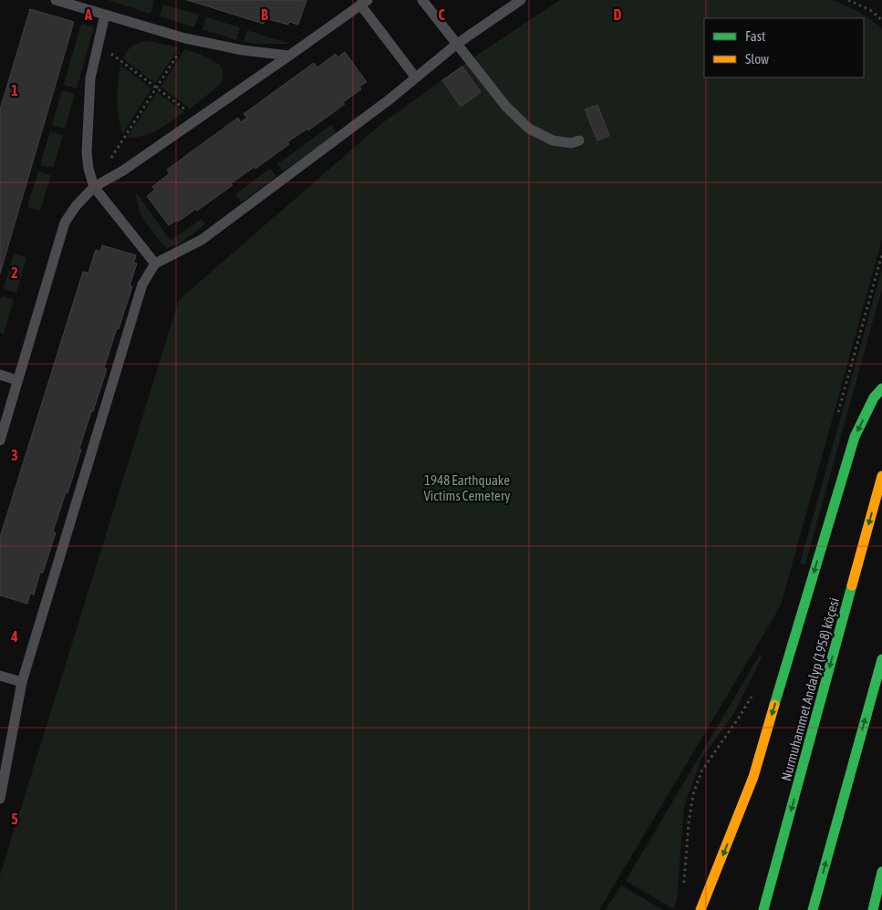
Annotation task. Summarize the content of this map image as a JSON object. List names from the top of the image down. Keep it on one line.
{"streets":{"main road":["Nurmuhammet Andalyp (1958) köçesi"]},"parks":["1948 Earthquake Victims Cemetery"],"legend":["Fast","Slow"],"grid":{"columns":["A","B","C","D"],"rows":["1","2","3","4","5"]}}
